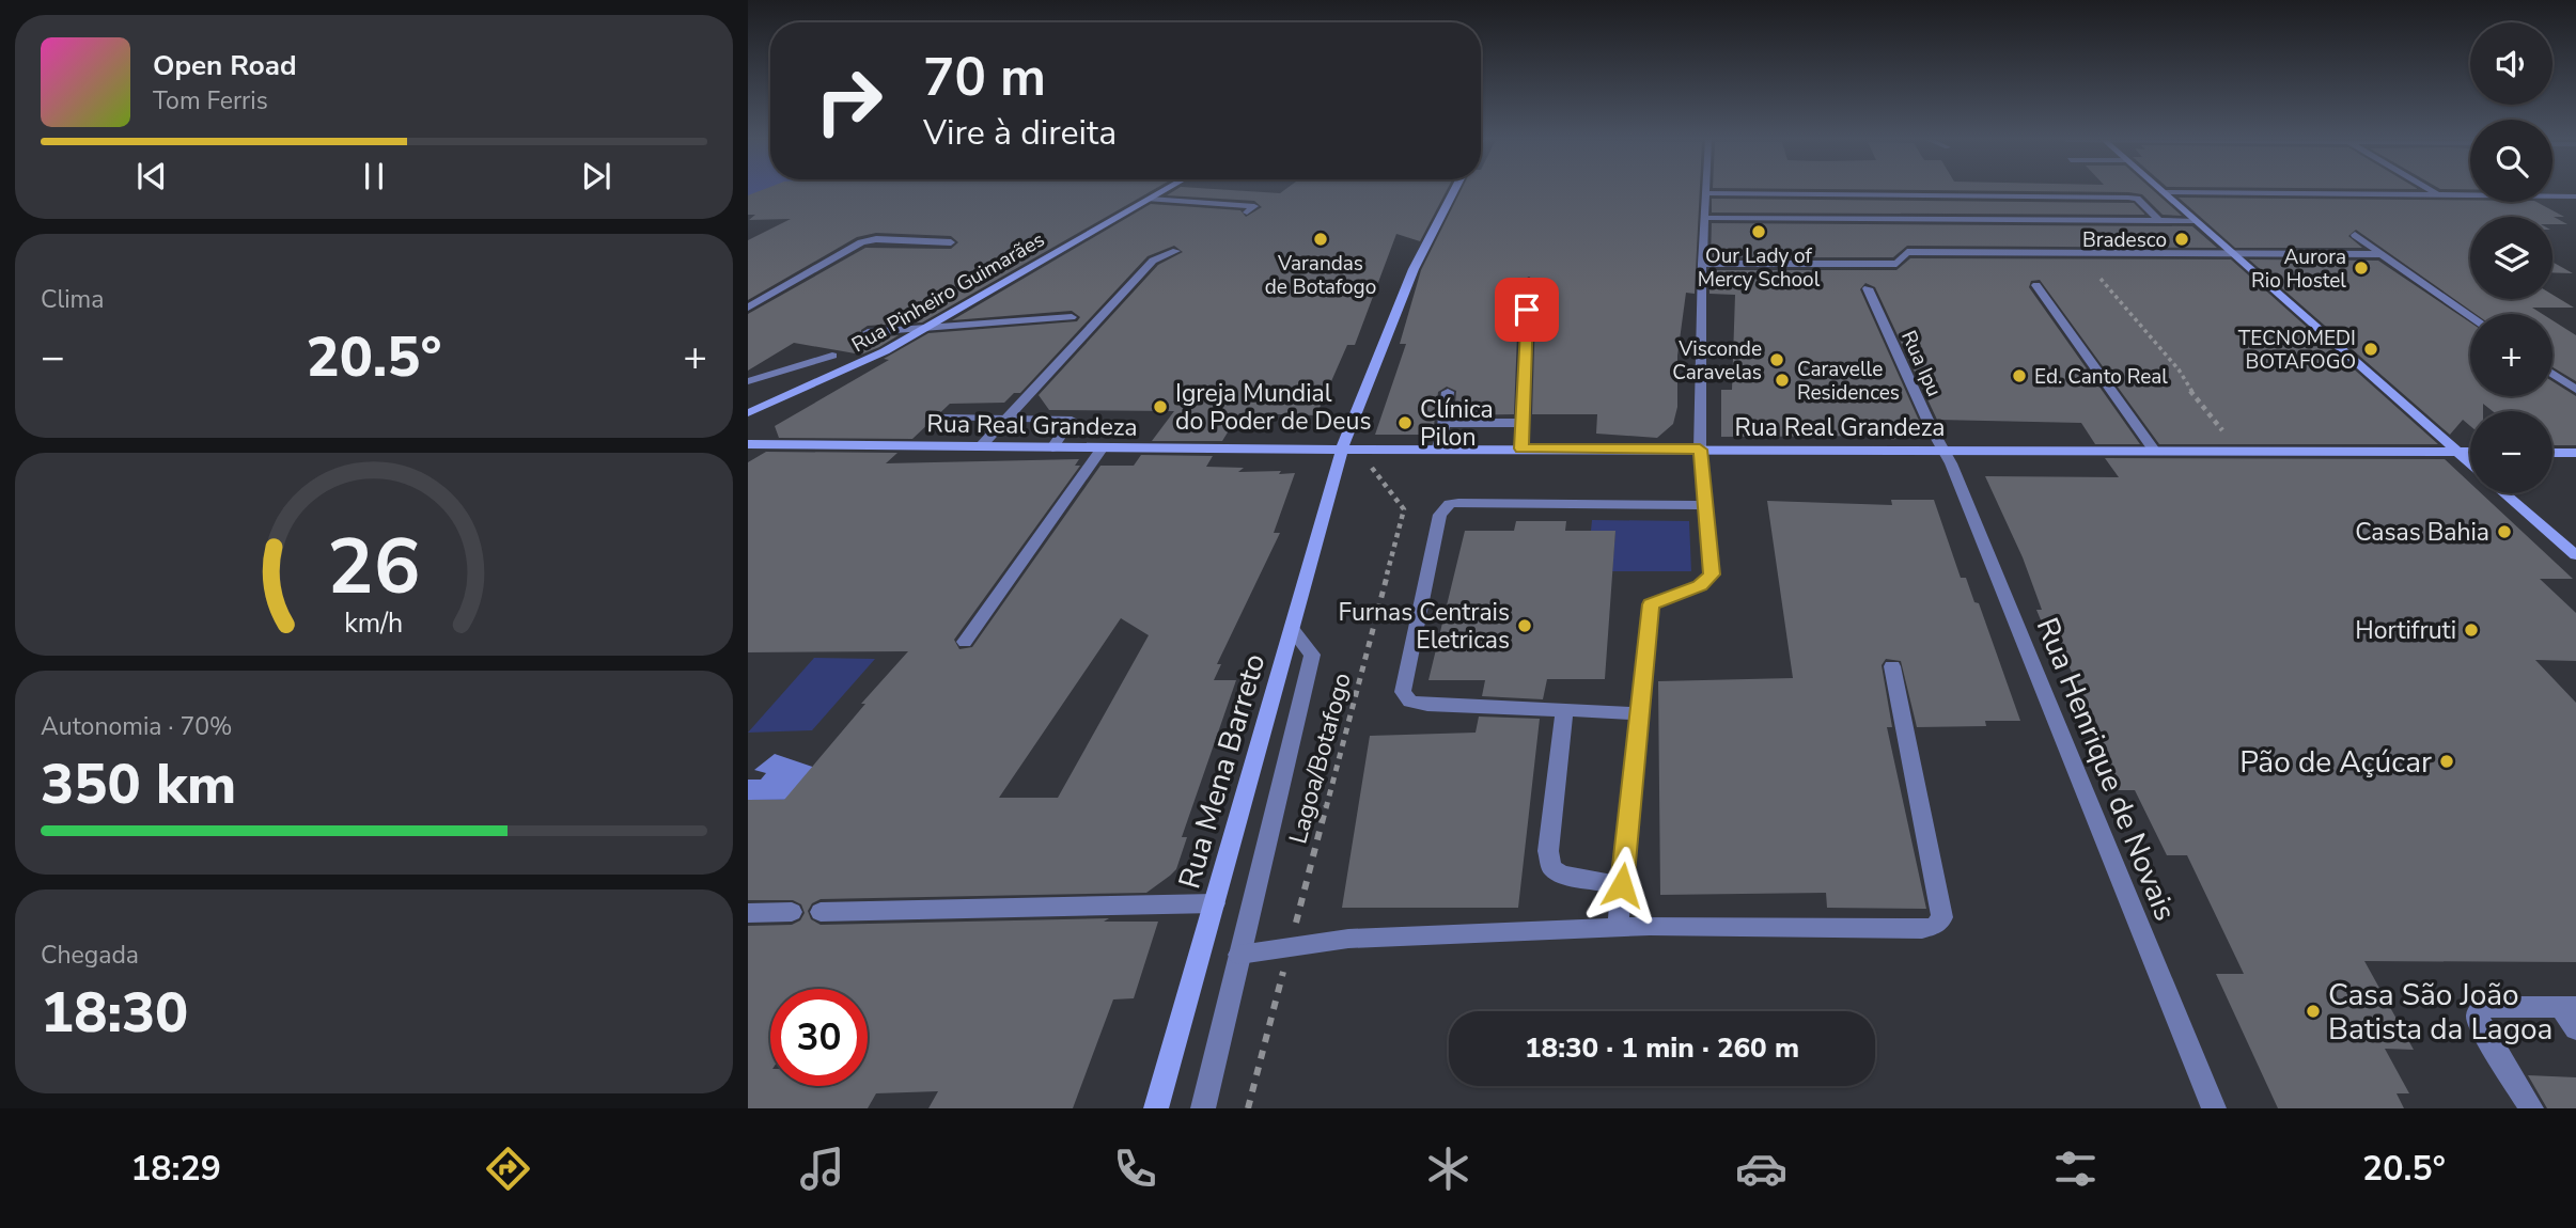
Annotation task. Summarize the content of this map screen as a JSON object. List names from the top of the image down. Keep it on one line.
{"streets":{"main road":["Rua Pinheiro Guimarães","Rua Real Grandeza","Rua Mena Barreto"],"street":["Rua Ipu","Rua Henrique de Novais"],"path":["Lagoa/Botafogo"]},"crossings":[["Rua Ipu","Rua Real Grandeza"],["Rua Ipu","Rua Henrique de Novais"],["Rua Real Grandeza","Lagoa/Botafogo"],["Rua Real Grandeza","Rua Henrique de Novais"],["Rua Real Grandeza","Rua Mena Barreto"]],"places":["Our Lady of Mercy School","Varandas de Botafogo","Bradesco","Aurora Rio Hostel","TECNOMEDI BOTAFOGO","Visconde Caravelas","Ed. Canto Real","Caravelle Residences","Igreja Mundial do Poder de Deus","Clínica Pilon","Casas Bahia","Furnas Centrais Eletricas","Hortifruti","Pão de Açúcar","Casa São João Batista da Lagoa"],"page":{"map_buttons":["+","−"],"turn":["70 m","Vire à direita"],"song":["Open Road","Tom Ferris"],"tile":["Clima",["Autonomia · 70%","350 km"],["Chegada","18:30"]],"heat":["−","20.5°","+"],"limit":"30","trip":"18:30 · 1 min · 260 m","tabs":["18:29","20.5°"],"gauge":["26","km/h"]}}
